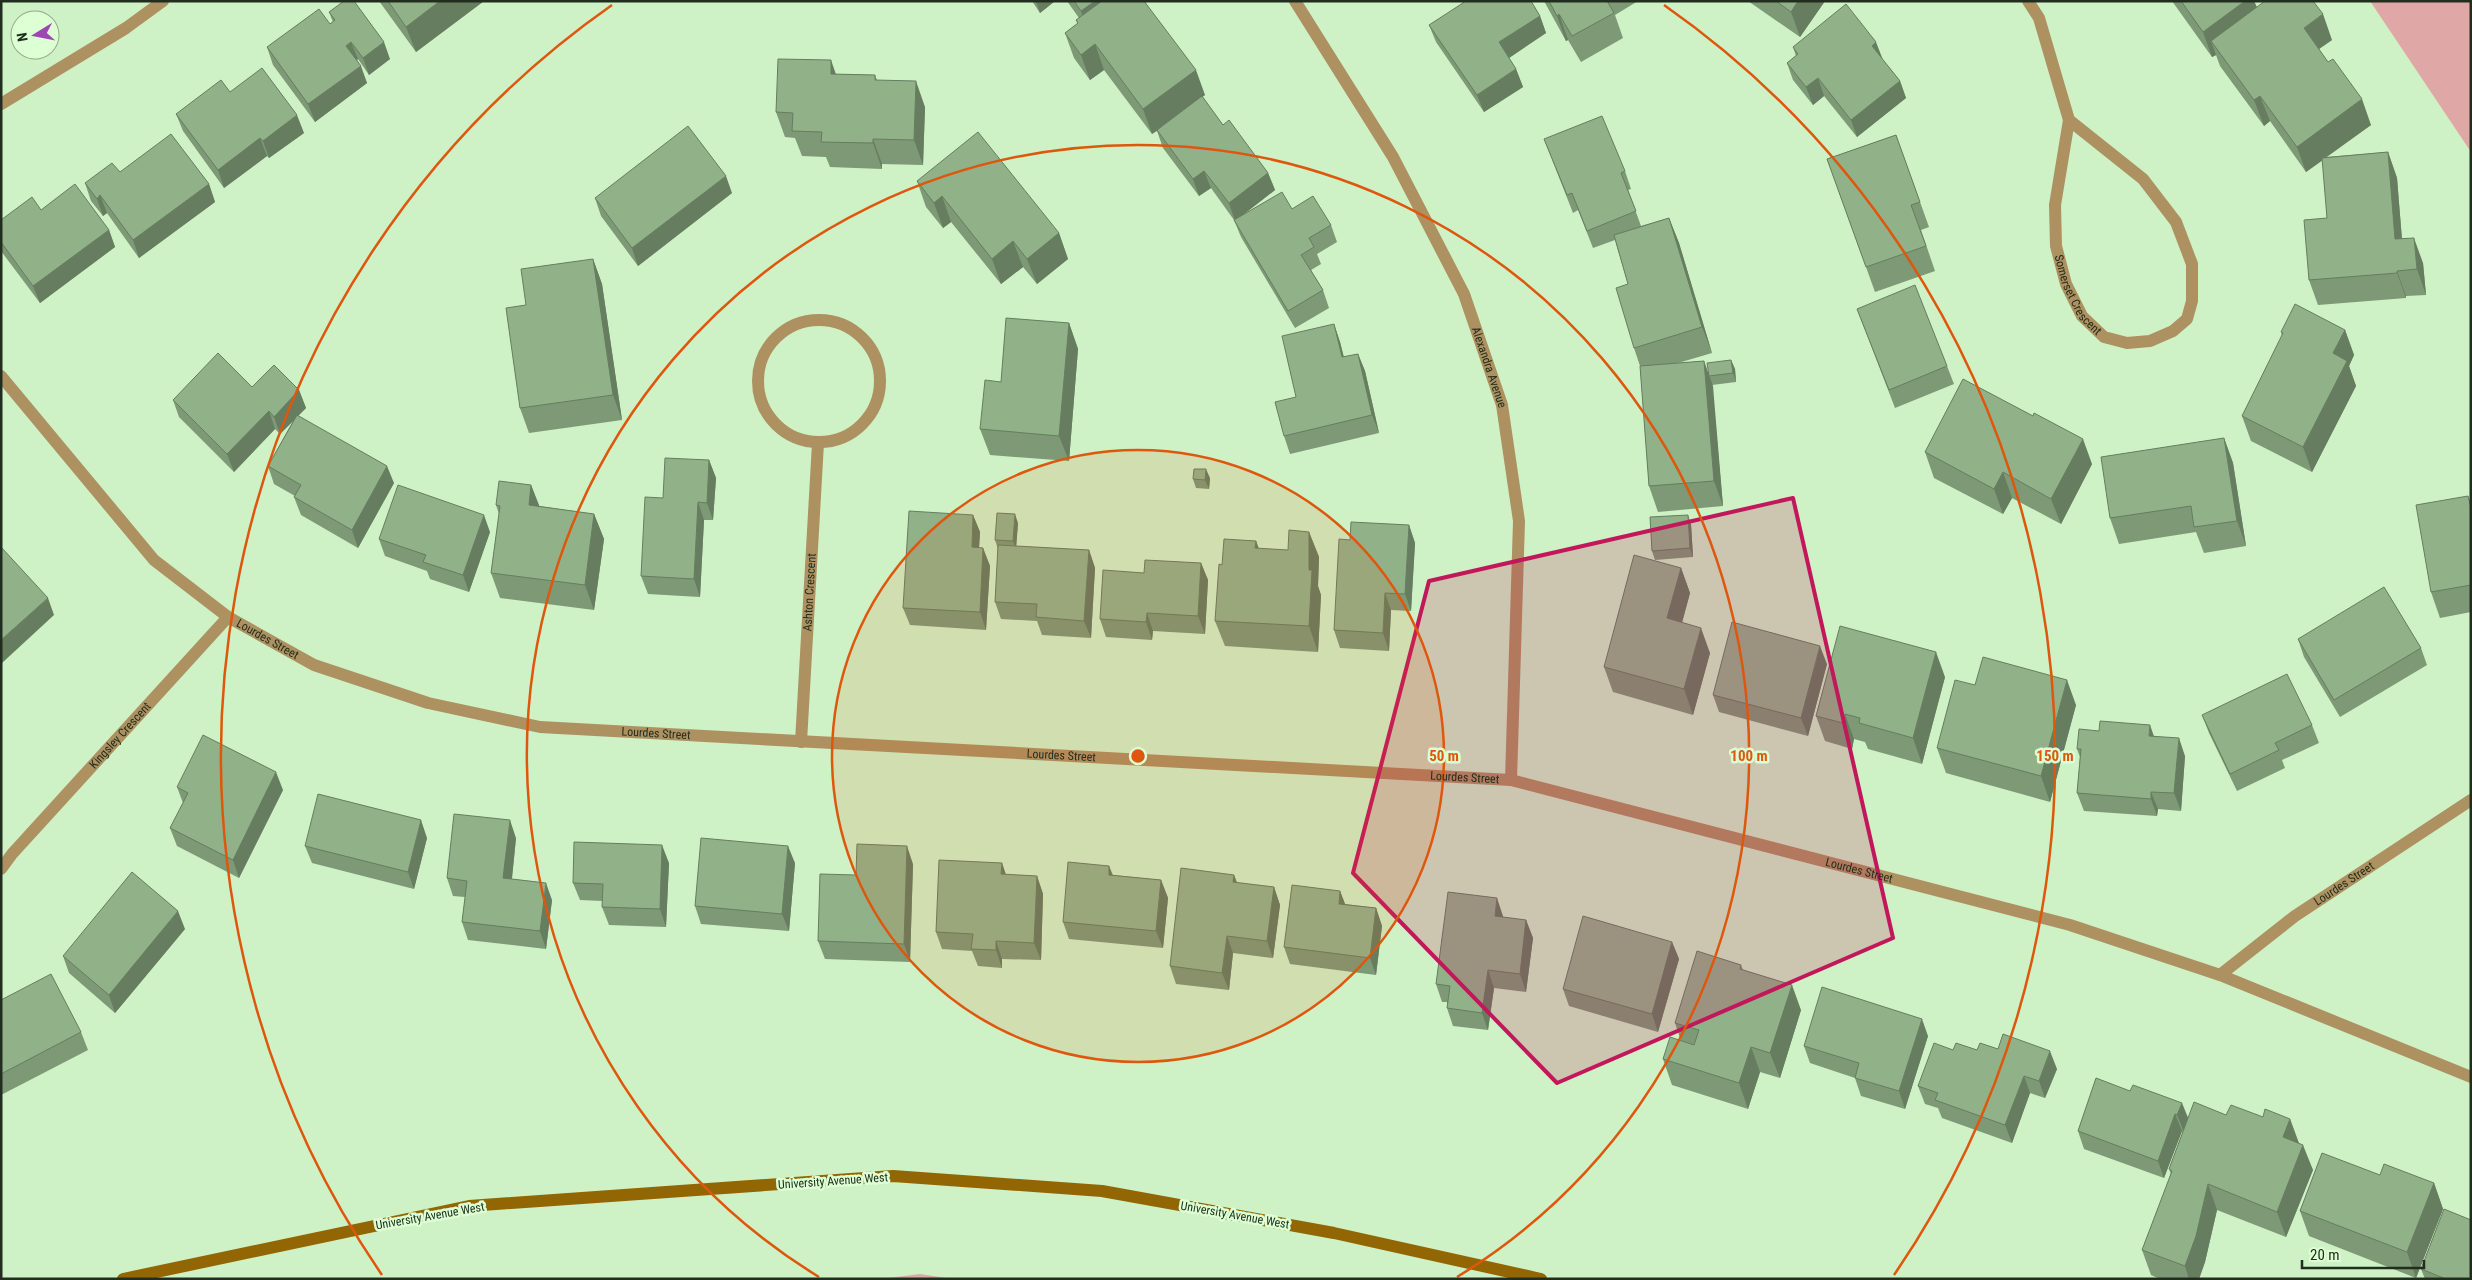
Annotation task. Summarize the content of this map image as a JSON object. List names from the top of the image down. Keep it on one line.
{"streets":{"main road":["University Avenue West"],"street":["Somerset Crescent","Alexandra Avenue","Ashton Crescent","Lourdes Street","Kingsley Crescent"]},"crossings":[["Alexandra Avenue","Lourdes Street"],["Ashton Crescent","Lourdes Street"],["Lourdes Street","Kingsley Crescent"]],"scale_bar":"20 m","north":"left","rings":["50 m","100 m","150 m"]}
